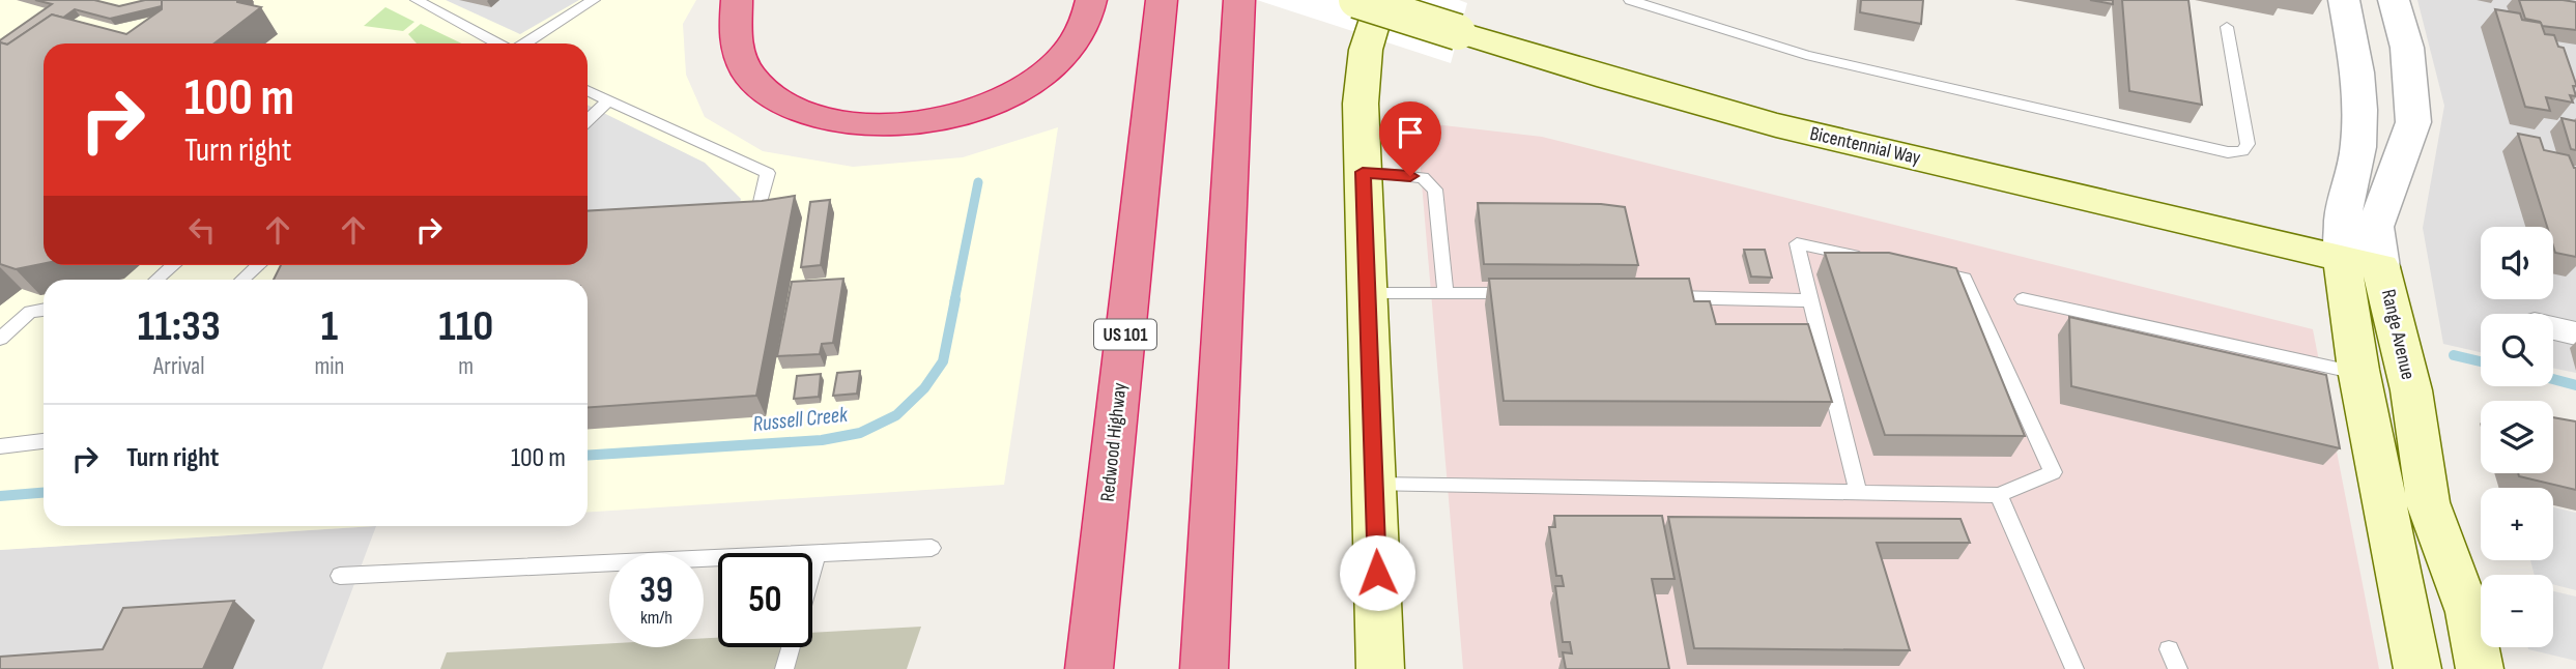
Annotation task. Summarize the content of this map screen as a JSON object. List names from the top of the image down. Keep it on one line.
{"streets":{"highway":["US 101","Redwood Highway"],"main road":["Bicentennial Way","Range Avenue"]},"crossings":[["Bicentennial Way","Range Avenue"]],"water":["Russell Creek"],"page":{"turn":["100 m","Turn right"],"map_buttons":["+","−"],"eta":["11:33","Arrival","1","min","110","m"],"list":[{"name":"Turn right","value":"100 m"}],"speed":"39 km/h","limit":"50"}}
